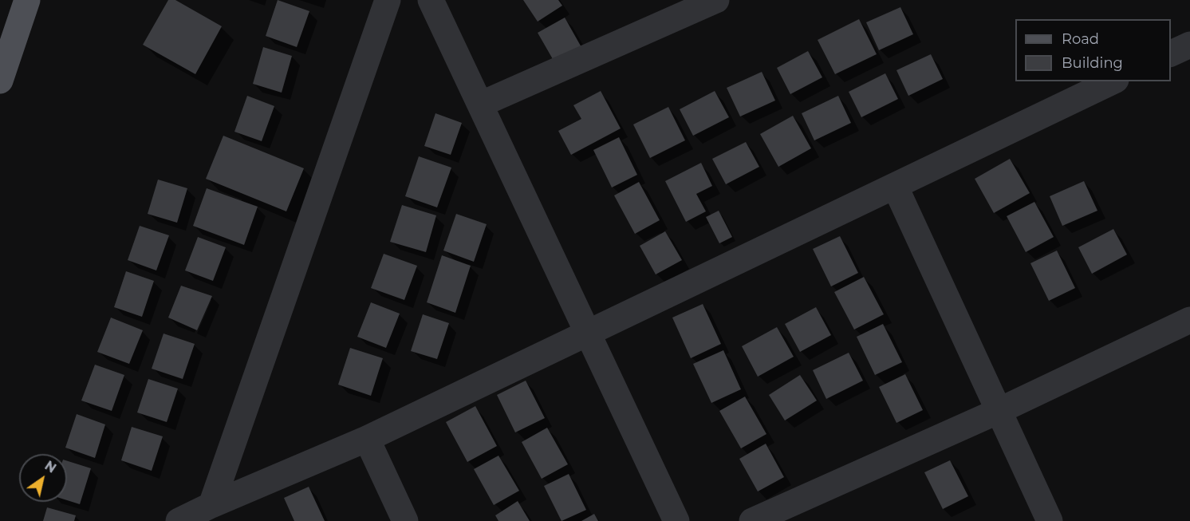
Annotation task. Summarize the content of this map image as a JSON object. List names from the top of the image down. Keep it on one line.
{"legend":["Road","Building"],"north":"top right"}
